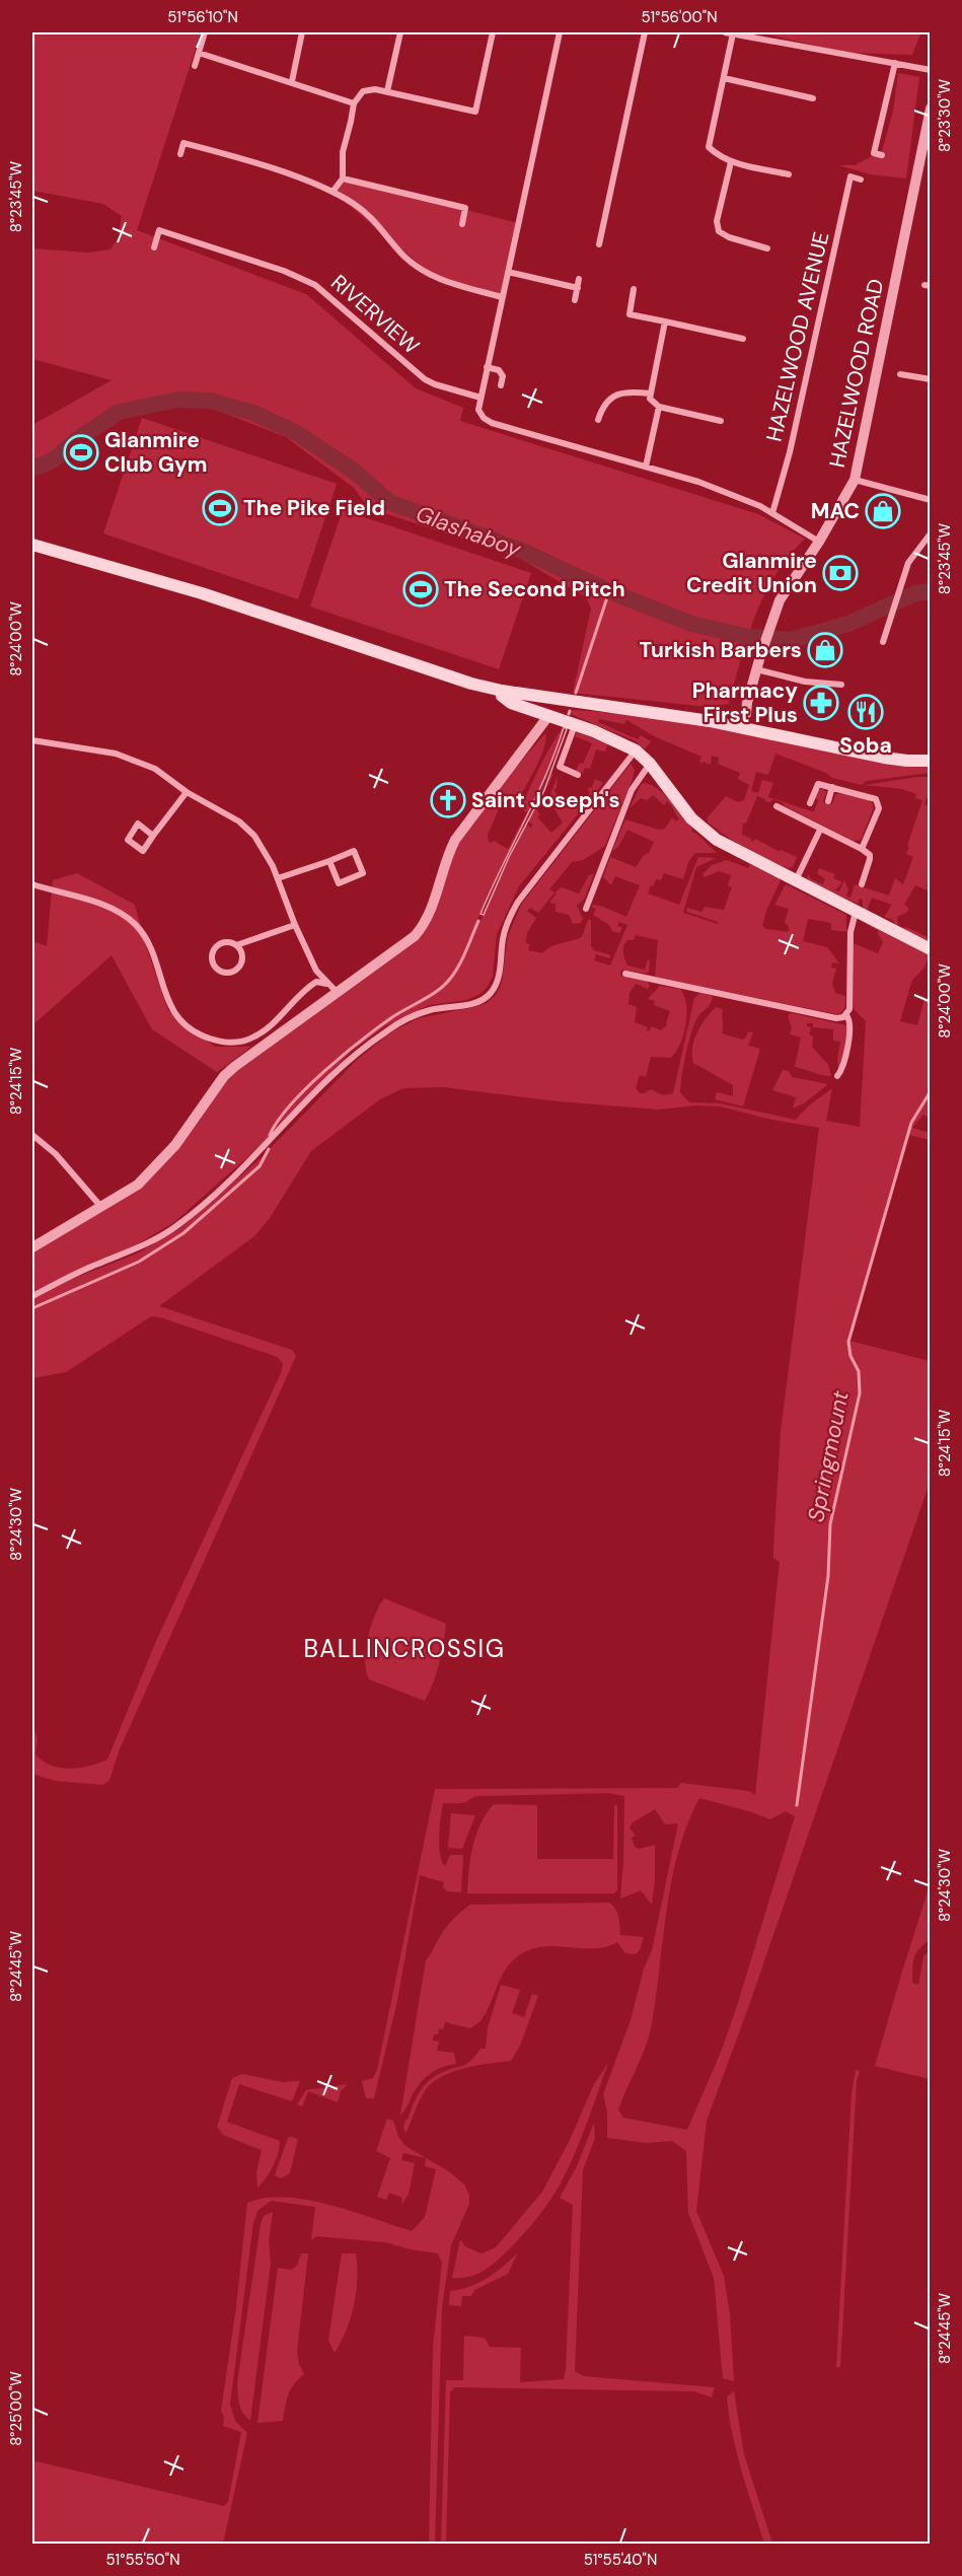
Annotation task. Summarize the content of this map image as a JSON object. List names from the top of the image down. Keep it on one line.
{"streets":{"street":["RIVERVIEW","HAZELWOOD AVENUE","HAZELWOOD ROAD"]},"districts":["BALLINCROSSIG"],"water":["Glashaboy","Springmount"],"places":{"sports":["Glanmire Club Gym","The Pike Field","The Second Pitch"],"shop":["MAC","Turkish Barbers"],"bank":["Glanmire Credit Union"],"pharmacy":["Pharmacy First Plus"],"restaurant":["Soba"],"church":["Saint Joseph's"]},"coordinates":["51°56'10\"N","51°56'00\"N","8°23'30\"W","8°23'45\"W","8°24'00\"W","8°24'15\"W","8°24'30\"W","8°24'45\"W","8°25'00\"W","51°55'50\"N","51°55'40\"N"]}
